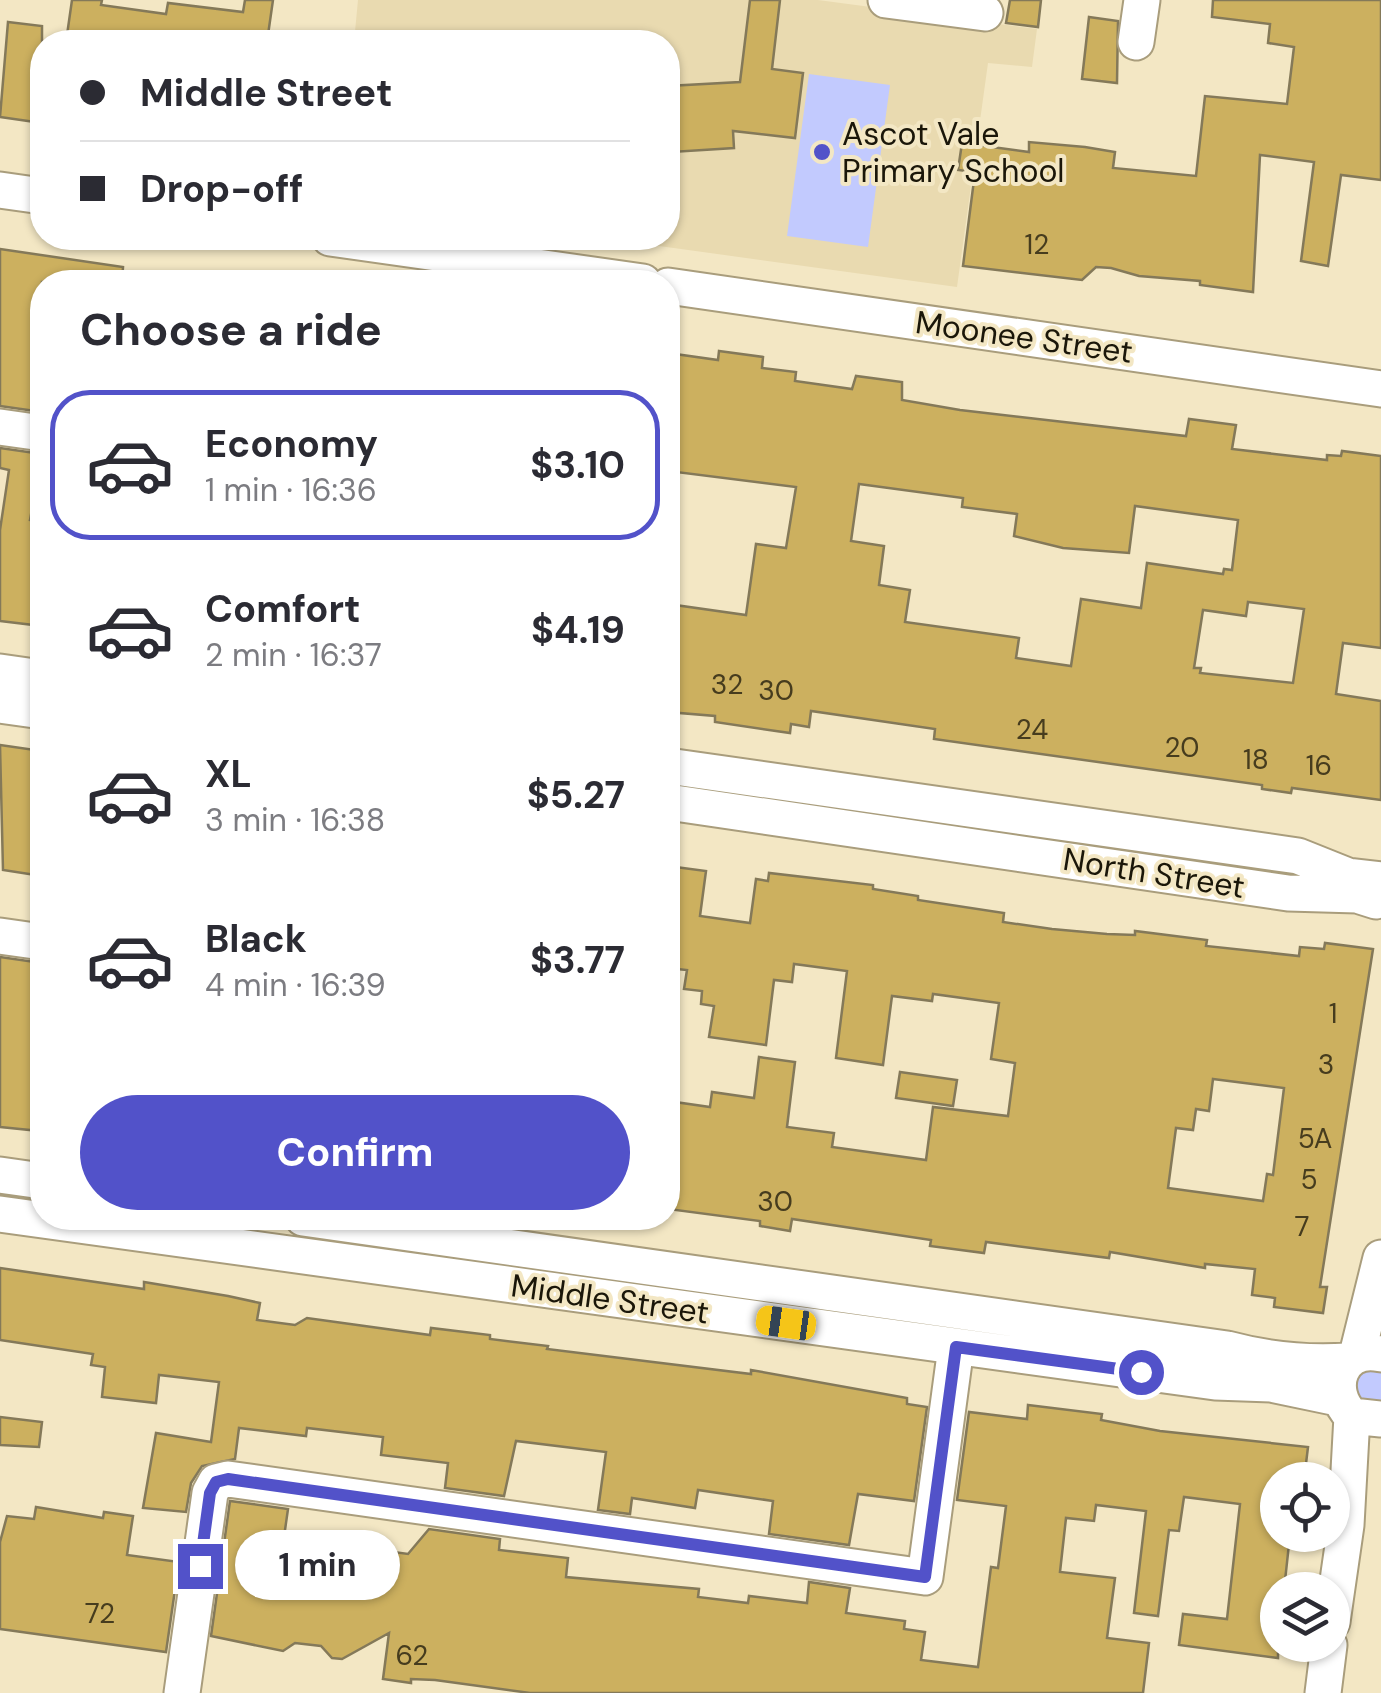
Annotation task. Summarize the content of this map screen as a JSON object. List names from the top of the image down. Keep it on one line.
{"streets":{"street":["Moonee Street","North Street","Middle Street"]},"places":["Ascot Vale Primary School"],"house_numbers":["12","32","30","24","20","18","16","1","3","5A","5","30","7","72","62"],"page":{"banner":["Middle Street","Drop-off"],"heading":"Choose a ride","list":[{"name":"Economy","note":"1 min · 16:36","value":"$3.10"},{"name":"Comfort","note":"2 min · 16:37","value":"$4.19"},{"name":"XL","note":"3 min · 16:38","value":"$5.27"},{"name":"Black","note":"4 min · 16:39","value":"$3.77"}],"buttons":"Confirm","bubble":"1 min"}}
